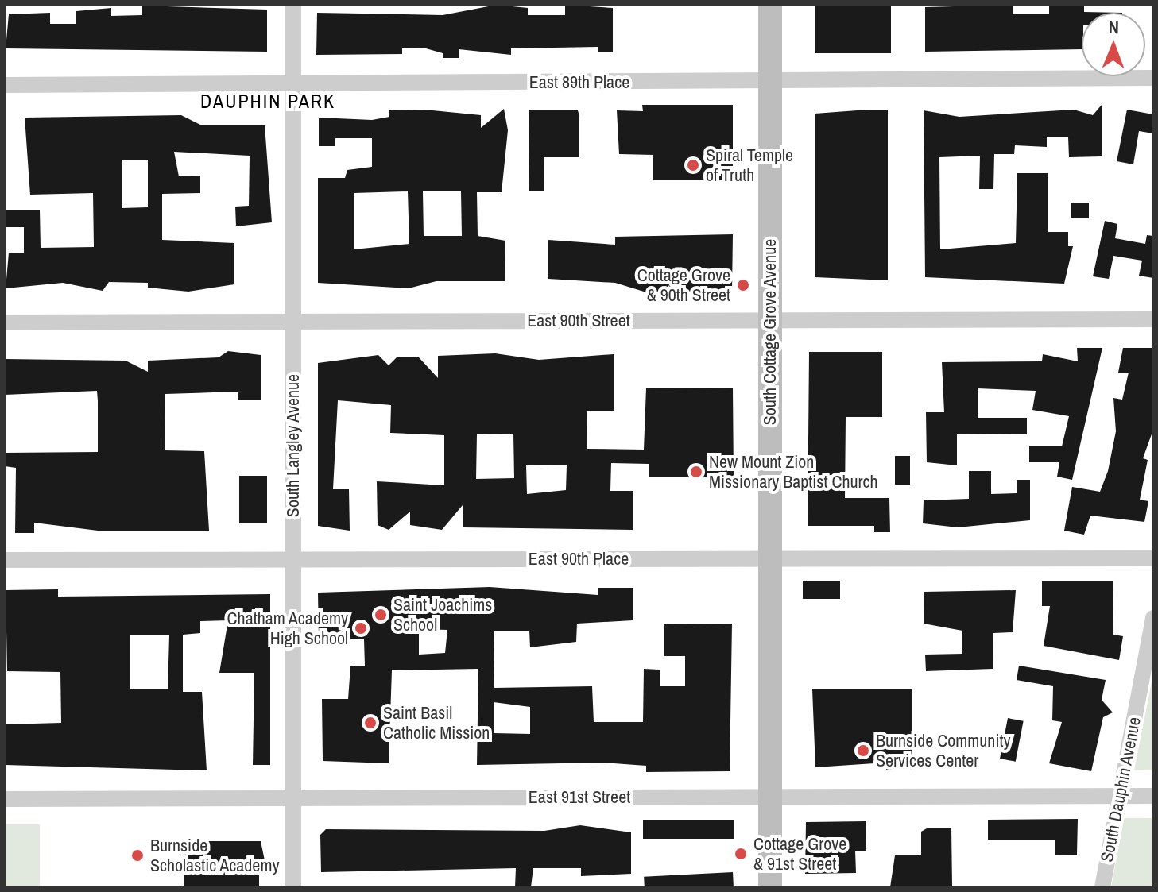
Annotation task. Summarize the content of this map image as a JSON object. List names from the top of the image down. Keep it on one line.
{"streets":{"main road":["South Cottage Grove Avenue"],"street":["East 89th Place","East 90th Street","South Langley Avenue","East 90th Place","South Dauphin Avenue","East 91st Street"]},"crossings":[["East 89th Place","South Cottage Grove Avenue"],["East 89th Place","South Langley Avenue"],["East 90th Street","South Cottage Grove Avenue"],["East 90th Street","South Langley Avenue"],["South Cottage Grove Avenue","East 90th Place"],["South Cottage Grove Avenue","East 91st Street"],["South Langley Avenue","East 90th Place"],["South Langley Avenue","East 91st Street"],["South Dauphin Avenue","East 91st Street"]],"districts":["DAUPHIN PARK"],"places":["Spiral Temple of Truth","Cottage Grove & 90th Street","New Mount Zion Missionary Baptist Church","Saint Joachims School","Chatham Academy High School","Saint Basil Catholic Mission","Burnside Community Services Center","Cottage Grove & 91st Street","Burnside Scholastic Academy"],"north":"top"}
